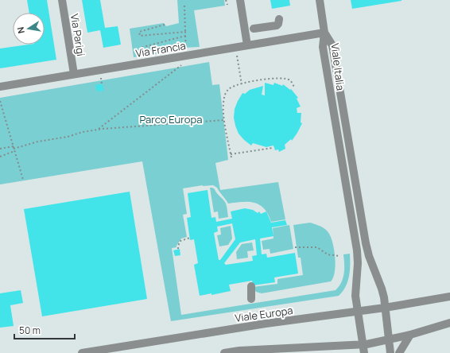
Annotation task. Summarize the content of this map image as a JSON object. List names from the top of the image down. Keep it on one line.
{"streets":{"street":["Via Parigi","Via Francia","Viale Italia","Viale Europa"]},"crossings":[["Via Parigi","Via Francia"],["Via Francia","Viale Italia"],["Viale Italia","Viale Europa"]],"parks":["Parco Europa"],"scale_bar":"50 m","north":"left"}
